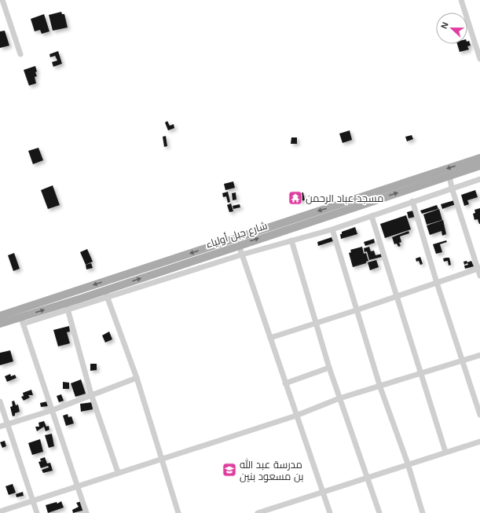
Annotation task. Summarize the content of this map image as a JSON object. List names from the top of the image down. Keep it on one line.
{"streets":{"main road":["شارع جبل أولياء"]},"places":{"temple":["مسجد عباد الرحمن"],"school or university":["مدرسة عبد الله بن مسعود بنين"]},"north":"left"}
